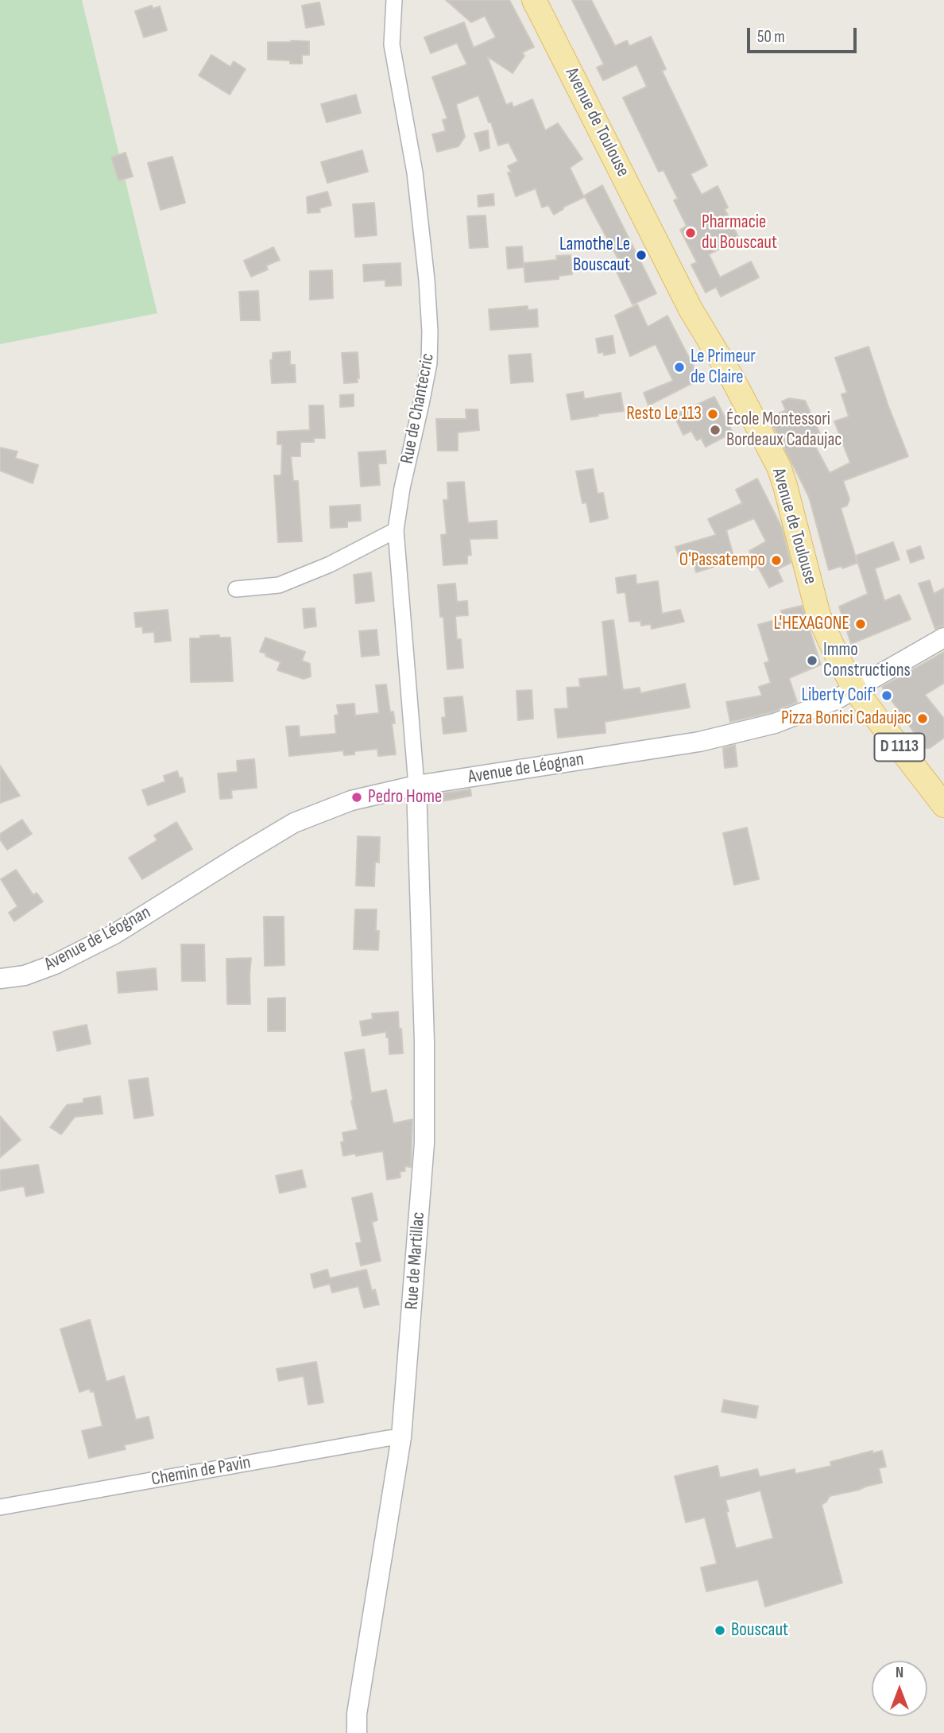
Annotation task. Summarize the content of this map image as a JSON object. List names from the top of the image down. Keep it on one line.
{"streets":{"main road":["Avenue de Toulouse","D 1113"],"street":["Rue de Chantecric","Avenue de Léognan","Rue de Martillac","Chemin de Pavin"]},"crossings":[["Avenue de Toulouse","Avenue de Léognan"],["Rue de Chantecric","Avenue de Léognan"],["Rue de Chantecric","Rue de Martillac"],["Avenue de Léognan","Rue de Martillac"],["Rue de Martillac","Chemin de Pavin"]],"places":["Pharmacie du Bouscaut","Lamothe Le Bouscaut","Le Primeur de Claire","Resto Le 113","École Montessori Bordeaux Cadaujac","O'Passatempo","L'HEXAGONE","Immo Constructions","Liberty Coif'","Pizza Bonici Cadaujac","Pedro Home","Bouscaut"],"scale_bar":"50 m","north":"top"}
